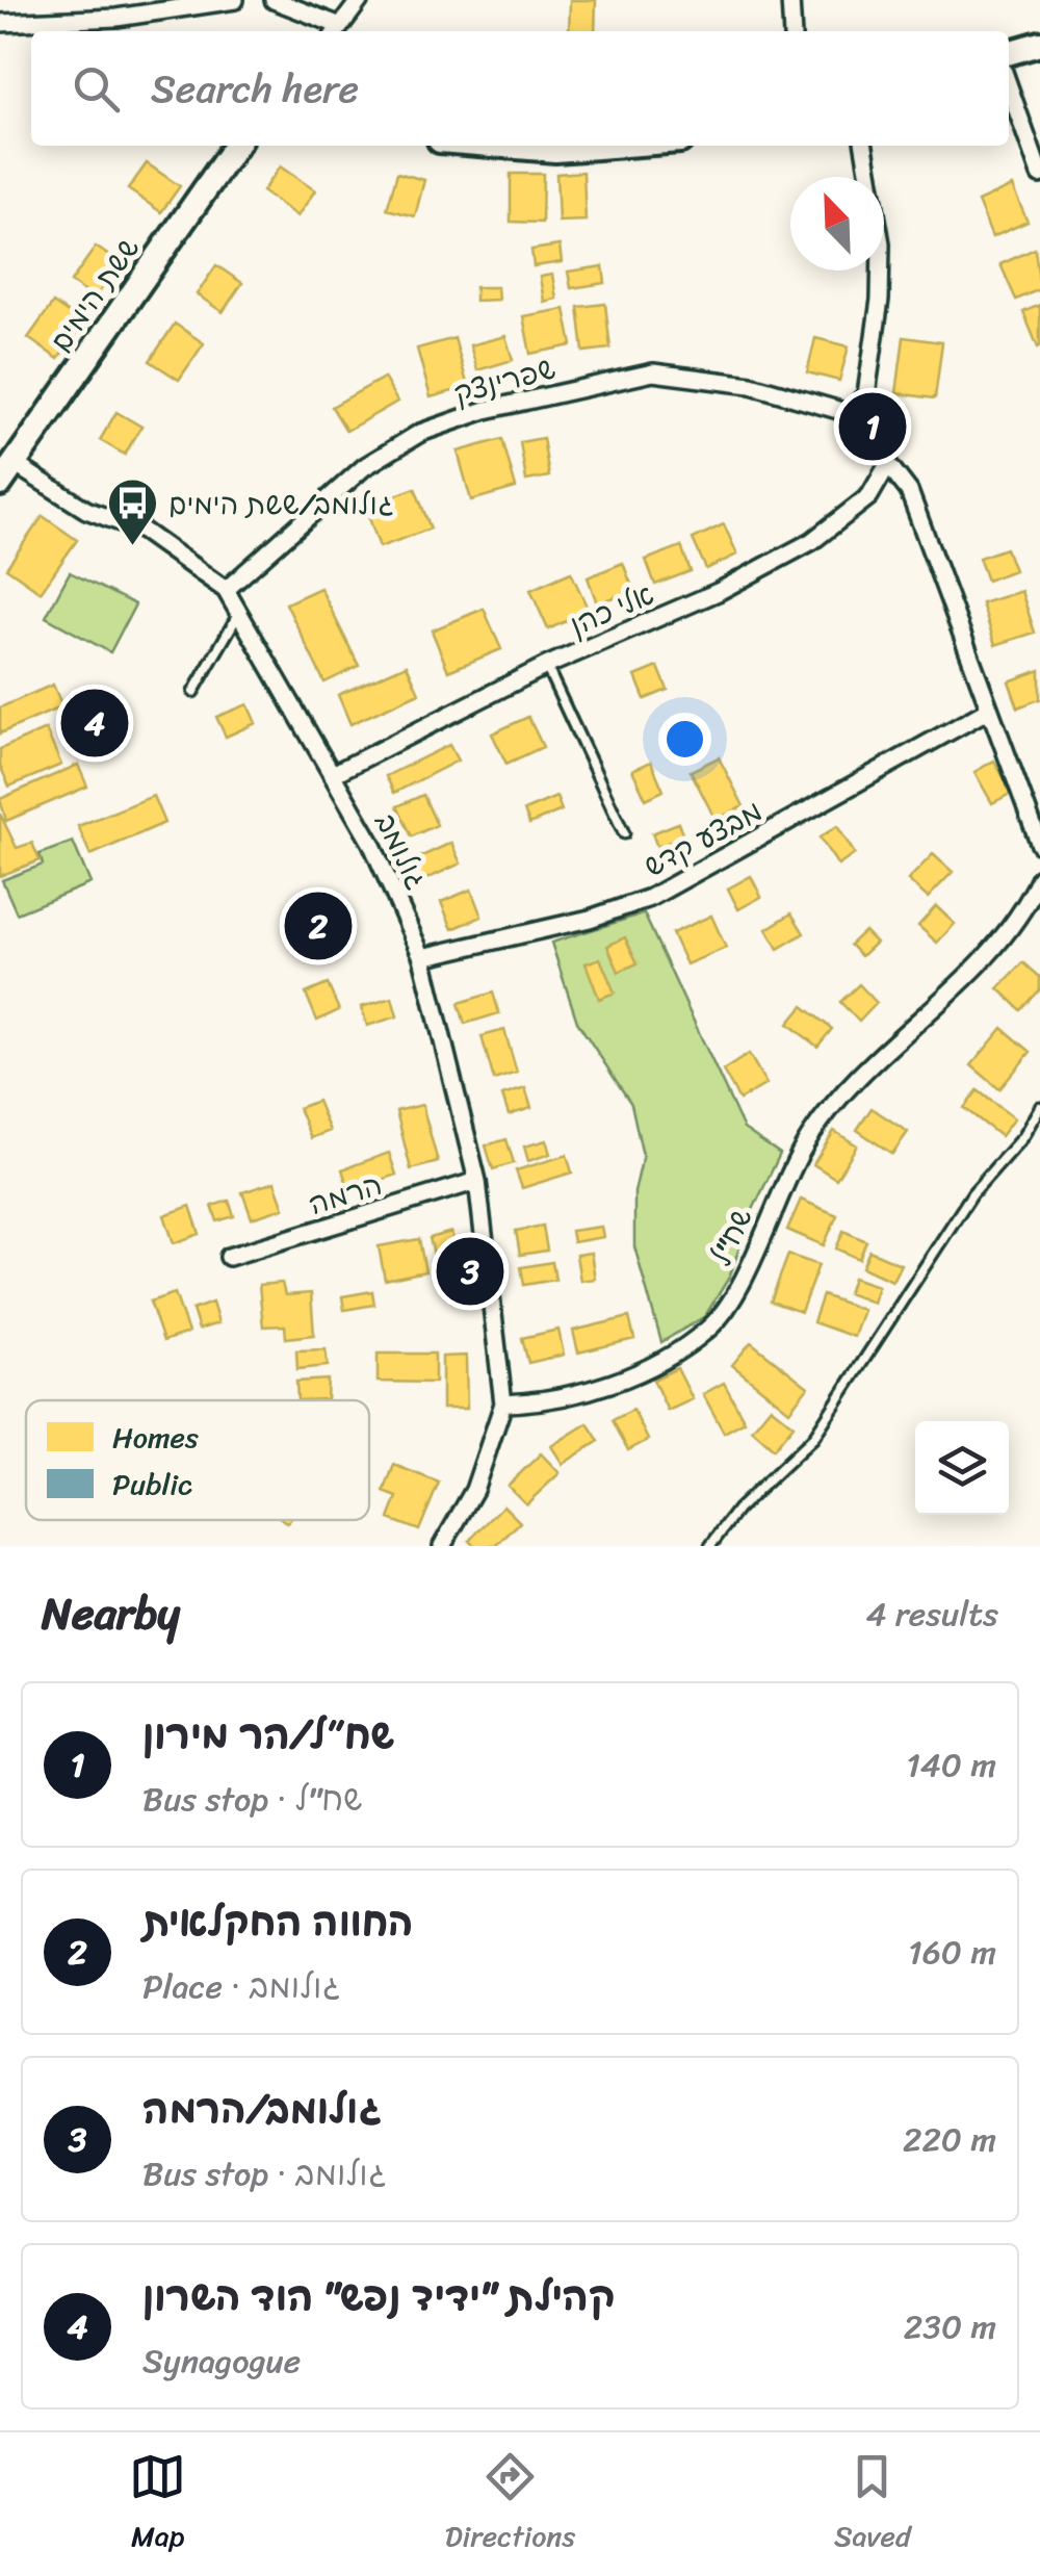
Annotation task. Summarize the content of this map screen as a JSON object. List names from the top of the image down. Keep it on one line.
{"streets":{"street":["ששת הימים","שפרינצק","אלי כהן","מבצע קדש","גולומב","הרמה","שח\"ל"]},"crossings":[["ששת הימים","גולומב"],["שפרינצק","גולומב"],["אלי כהן","גולומב"],["מבצע קדש","גולומב"],["גולומב","הרמה"],["גולומב","שח\"ל"]],"places":{"bus stop":["גולומב/ששת הימים"]},"legend":["Homes","Public"],"north":"top left","page":{"search":"Search here","pins":["1","4","2","3"],"heading":["Nearby","4 results"],"list":[{"mark":"1","name":"שח״ל/הר מירון","note":"Bus stop · שח\"ל","value":"140 m"},{"mark":"2","name":"החווה החקלאית","note":"Place · גולומב","value":"160 m"},{"mark":"3","name":"גולומב/הרמה","note":"Bus stop · גולומב","value":"220 m"},{"mark":"4","name":"קהילת \"ידיד נפש\" הוד השרון","note":"Synagogue","value":"230 m"}],"nav":["Map","Directions","Saved"]}}
